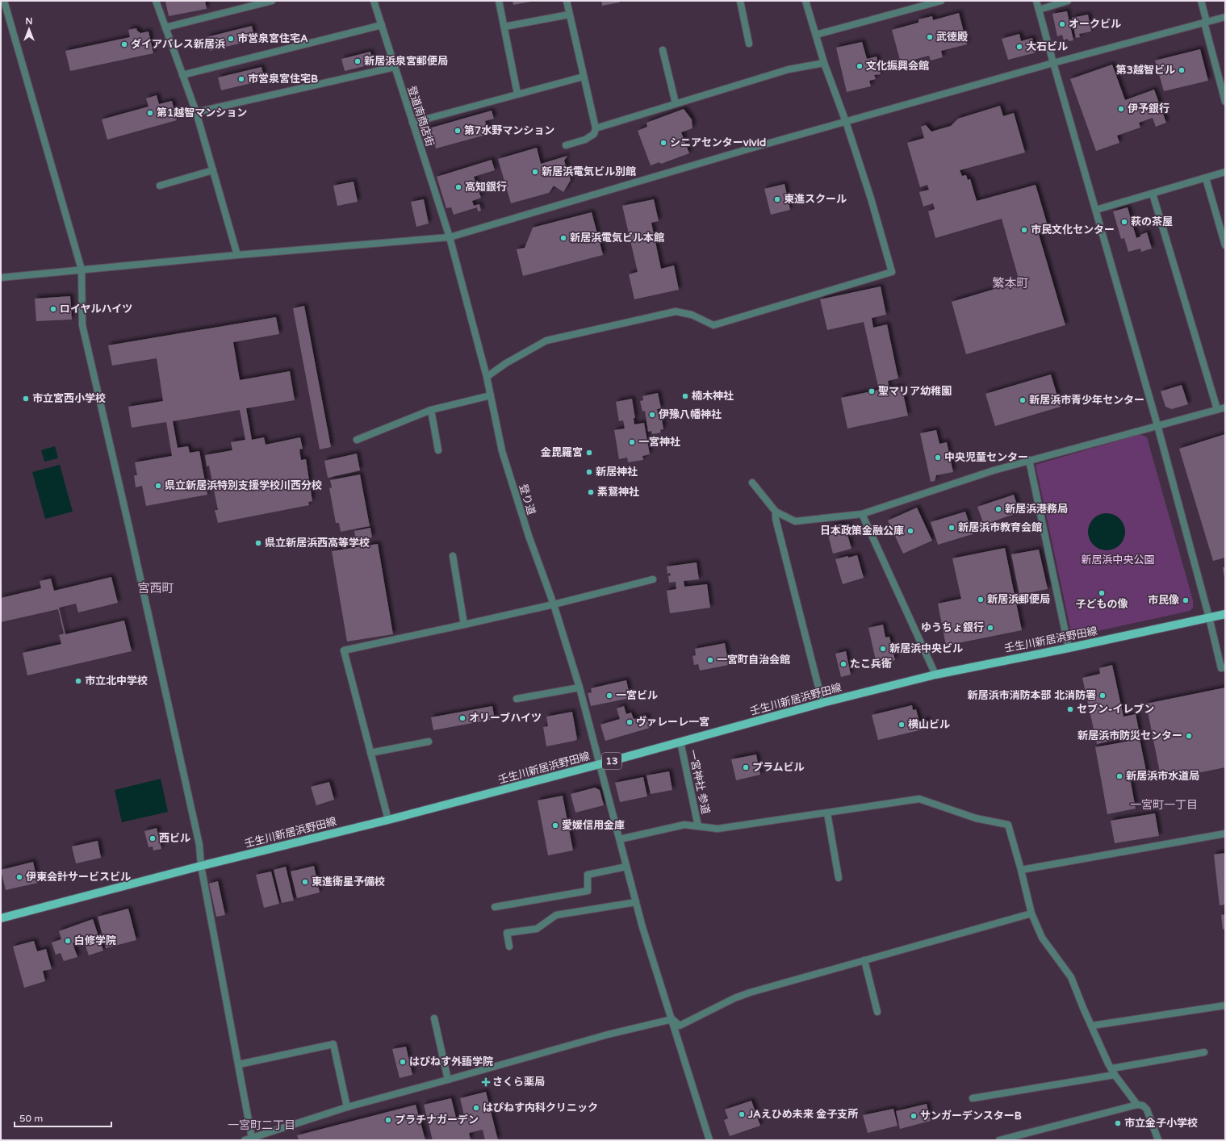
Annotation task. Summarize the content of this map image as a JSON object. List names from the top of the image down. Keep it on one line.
{"streets":{"main road":["壬生川新居浜野田線","13"],"street":["登道南商店街","登り道","一宮神社 参道"]},"crossings":[["登道南商店街","登り道"],["登り道","壬生川新居浜野田線"],["壬生川新居浜野田線","一宮神社 参道"]],"districts":["繁本町","宮西町","一宮町一丁目","一宮町二丁目"],"parks":["新居浜中央公園"],"places":{"other":["オークビル","武徳殿","市営泉宮住宅A","ダイアパレス新居浜","大石ビル","新居浜泉宮郵便局","文化振興会館","第3越智ビル","市営泉宮住宅B","伊予銀行","第1越智マンション","第7水野マンション","シニアセンターvivid","新居浜電気ビル別館","高知銀行","東進スクール","萩の茶屋","市民文化センター","新居浜電気ビル本館","ロイヤルハイツ","聖マリア幼稚園","楠木神社","市立宮西小学校","新居浜市青少年センター","伊豫八幡神社","一宮神社","金毘羅宮","中央児童センター","新居神社","県立新居浜特別支援学校川西分校","素鵞神社","新居浜港務局","新居浜市教育会館","日本政策金融公庫","県立新居浜西高等学校","子どもの像","新居浜郵便局","市民像","ゆうちょ銀行","新居浜中央ビル","一宮町自治会館","たこ兵衛","市立北中学校","一宮ビル","新居浜市消防本部 北消防署","セブン-イレブン","オリーブハイツ","ヴァレーレ一宮","横山ビル","新居浜市防災センター","プラムビル","新居浜市水道局","愛媛信用金庫","西ビル","伊東会計サービスビル","東進衛星予備校","白修学院","はぴねす外語学院","はぴねす内科クリニック","JAえひめ未来 金子支所","サンガーデンスターB","プラチナガーデン","市立金子小学校"],"health":["さくら薬局"]},"scale_bar":"50 m","north":"top"}
